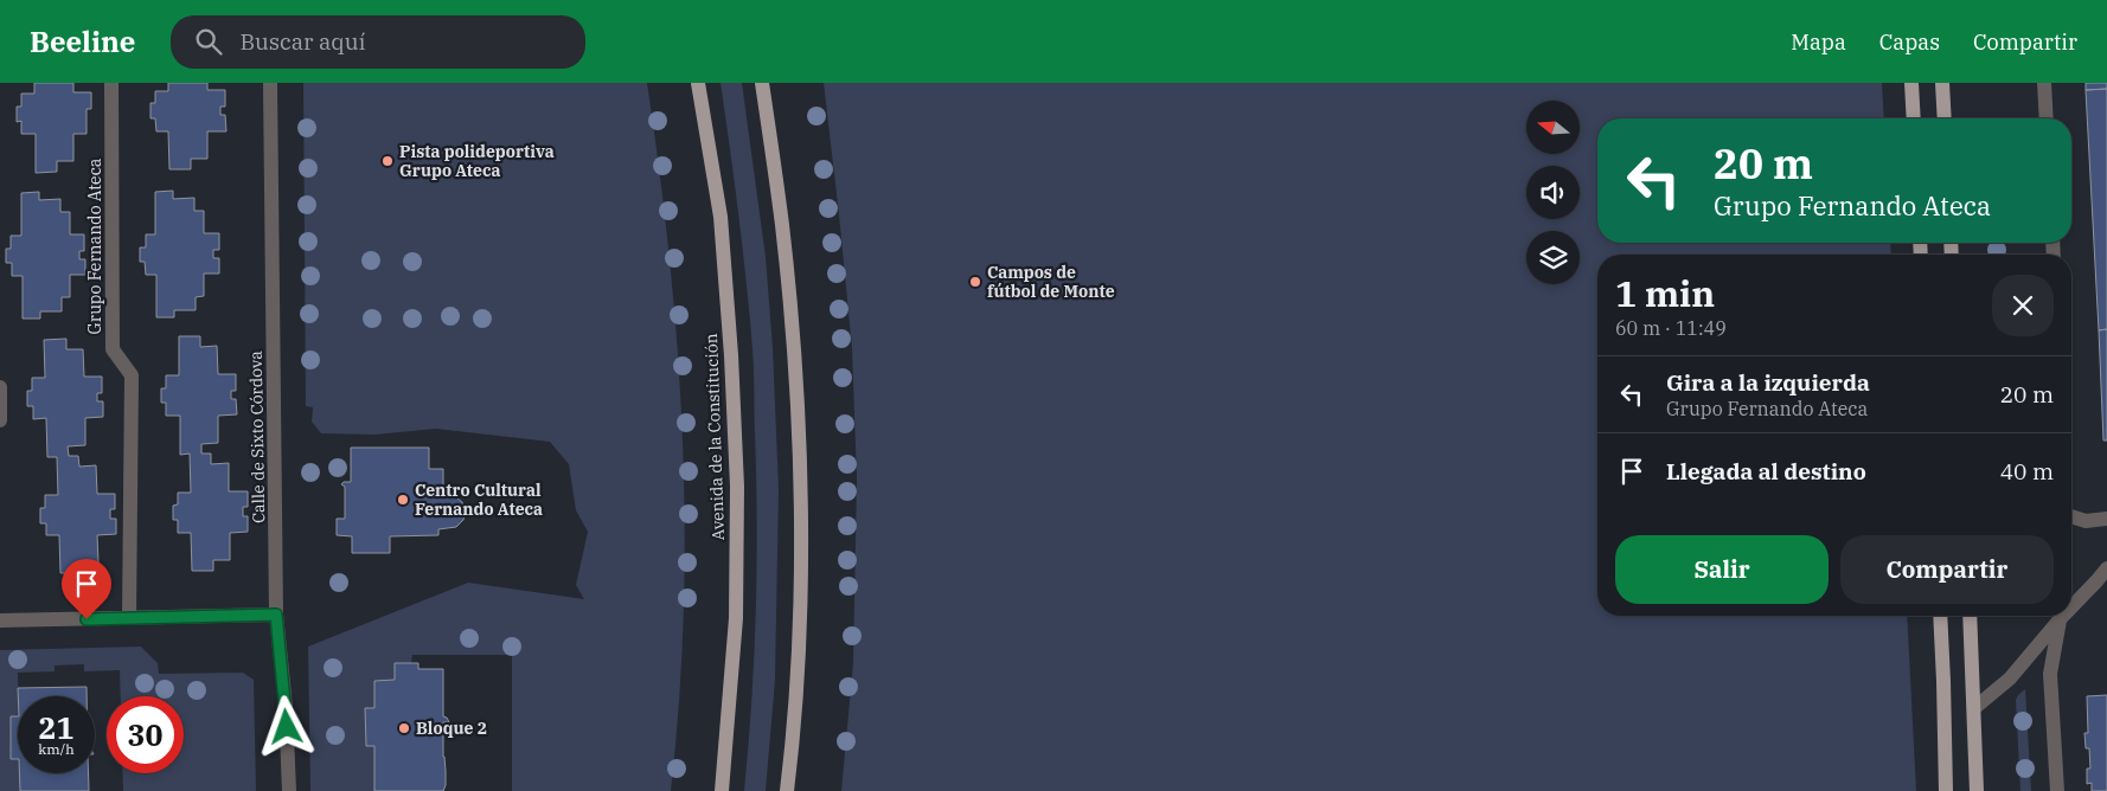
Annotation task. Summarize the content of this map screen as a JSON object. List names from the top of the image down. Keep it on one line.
{"streets":{"main road":["Avenida de la Constitución"],"street":["Grupo Fernando Ateca","Calle de Sixto Córdova"]},"places":["Pista polideportiva Grupo Ateca","Campos de fútbol de Monte","Centro Cultural Fernando Ateca","Bloque 2"],"north":"left","page":{"header":"Beeline","search":"Buscar aquí","nav":["Mapa","Capas","Compartir"],"turn":["20 m","Grupo Fernando Ateca"],"heading":["1 min","60 m · 11:49"],"list":[{"name":"Gira a la izquierda","note":"Grupo Fernando Ateca","value":"20 m"},{"name":"Llegada al destino","value":"40 m"}],"buttons":["Salir","Compartir"],"speed":"21 km/h","limit":"30"}}
